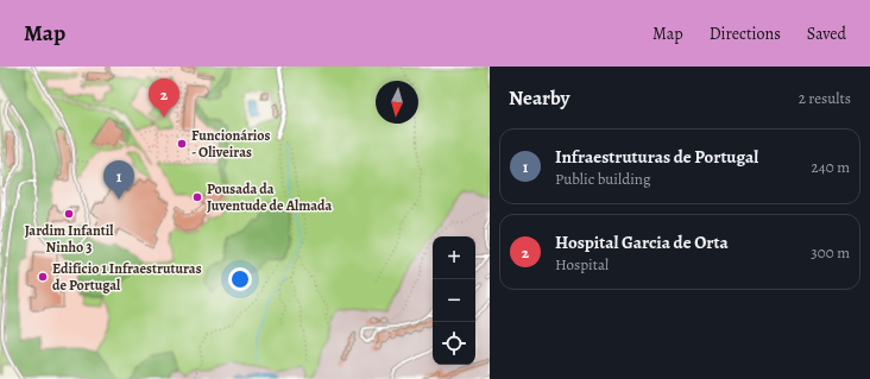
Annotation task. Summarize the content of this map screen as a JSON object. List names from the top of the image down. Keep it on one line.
{"places":["Funcionários - Oliveiras","Pousada da Juventude de Almada","Jardim Infantil Ninho 3","Edifício 1 Infraestruturas de Portugal"],"north":"bottom","page":{"header":"Map","nav":["Map","Directions","Saved"],"heading":["Nearby","2 results"],"pins":["2","1"],"list":[{"mark":"1","name":"Infraestruturas de Portugal","note":"Public building","value":"240 m"},{"mark":"2","name":"Hospital Garcia de Orta","note":"Hospital","value":"300 m"}],"map_buttons":["+","−"]}}
